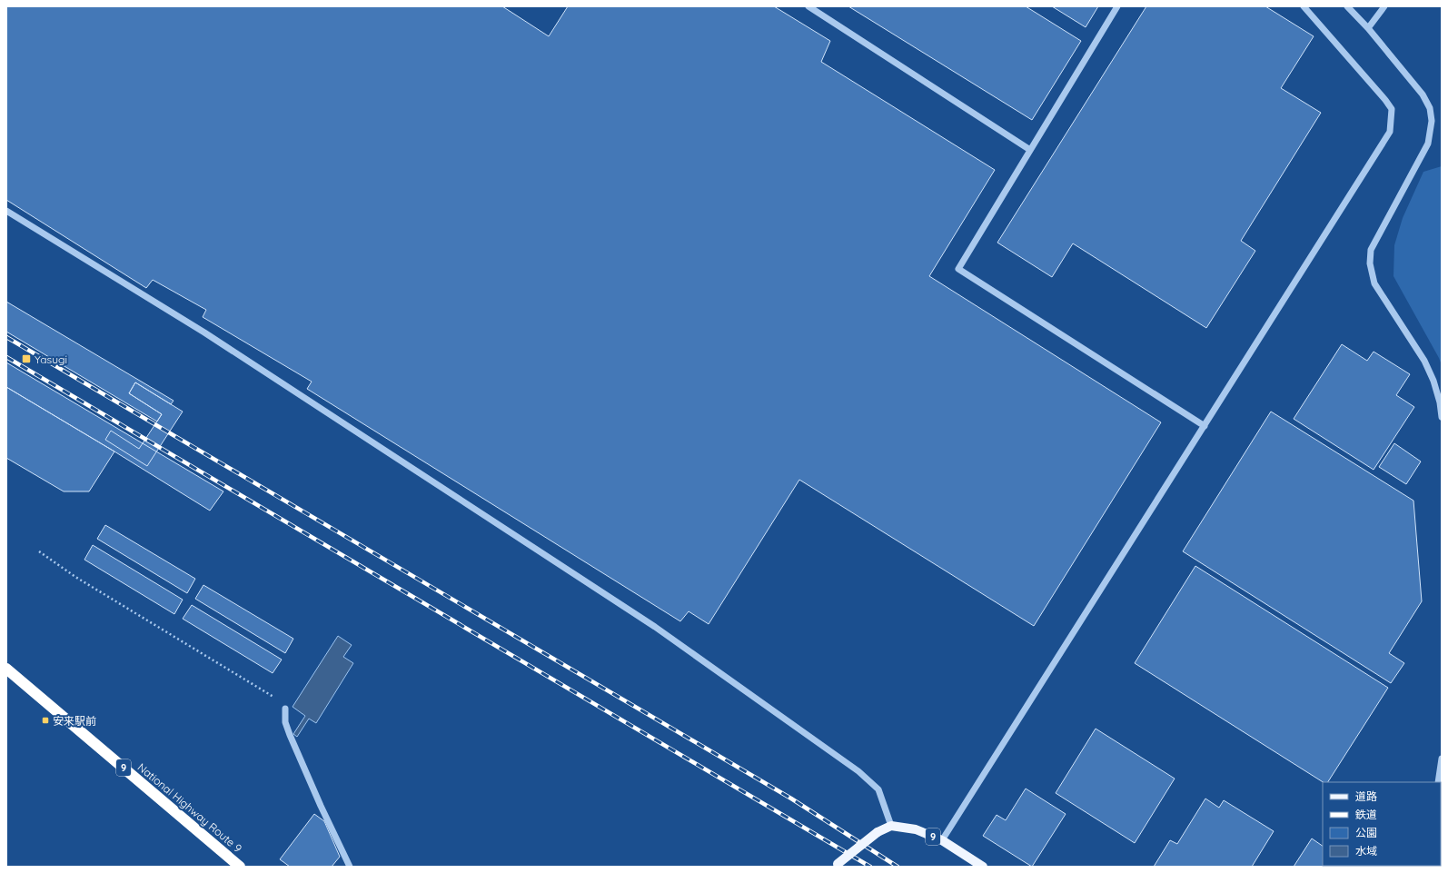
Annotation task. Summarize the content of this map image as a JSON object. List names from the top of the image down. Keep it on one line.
{"streets":{"highway":["9","National Highway Route 9"]},"places":{"transit":["Yasugi","安来駅前"]},"legend":["道路","鉄道","公園","水域"]}
